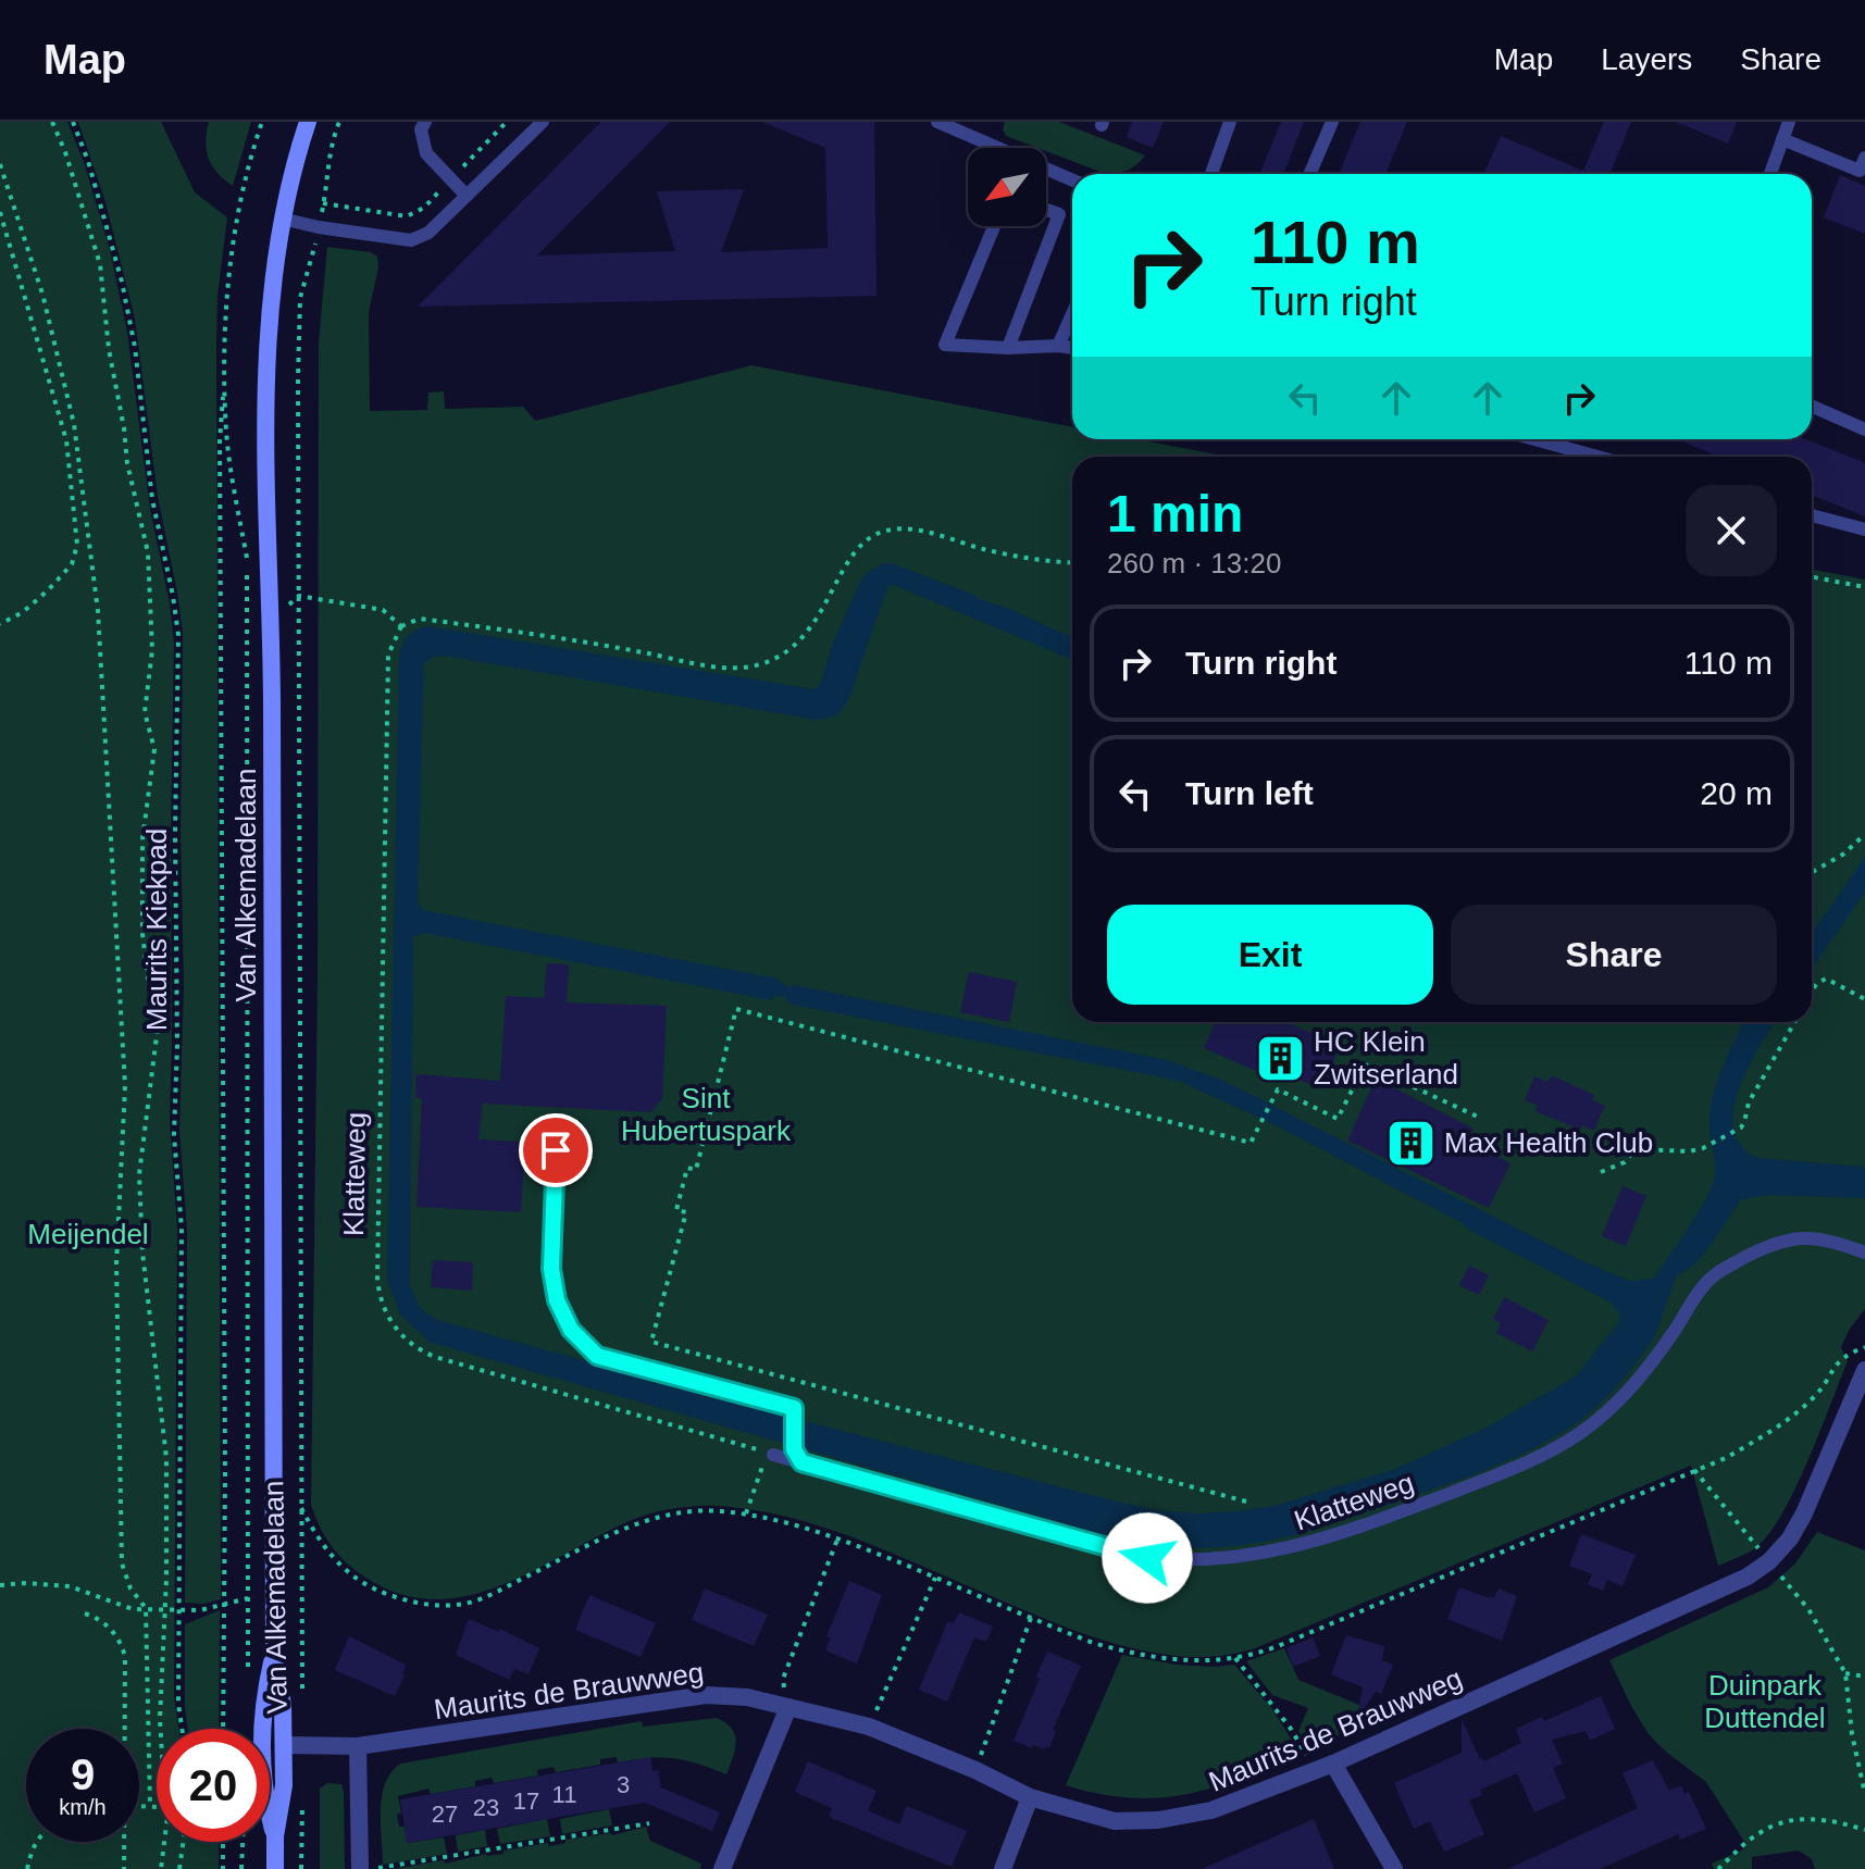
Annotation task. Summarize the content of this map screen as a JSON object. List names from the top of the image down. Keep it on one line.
{"streets":{"main road":["Van Alkemadelaan"],"street":["Maurits de Brauwweg"],"lane":["Klatteweg"],"path":["Maurits Kiekpad"]},"crossings":[["Van Alkemadelaan","Maurits de Brauwweg"]],"parks":["Sint Hubertuspark","Meijendel","Duinpark Duttendel"],"places":{"building":["HC Klein Zwitserland","Max Health Club"]},"house_numbers":["3","11","17","23","27"],"north":"bottom left","page":{"header":"Map","nav":["Map","Layers","Share"],"turn":["110 m","Turn right"],"heading":["1 min","260 m · 13:20"],"list":[{"name":"Turn right","value":"110 m"},{"name":"Turn left","value":"20 m"}],"buttons":["Exit","Share"],"speed":"9 km/h","limit":"20"}}
